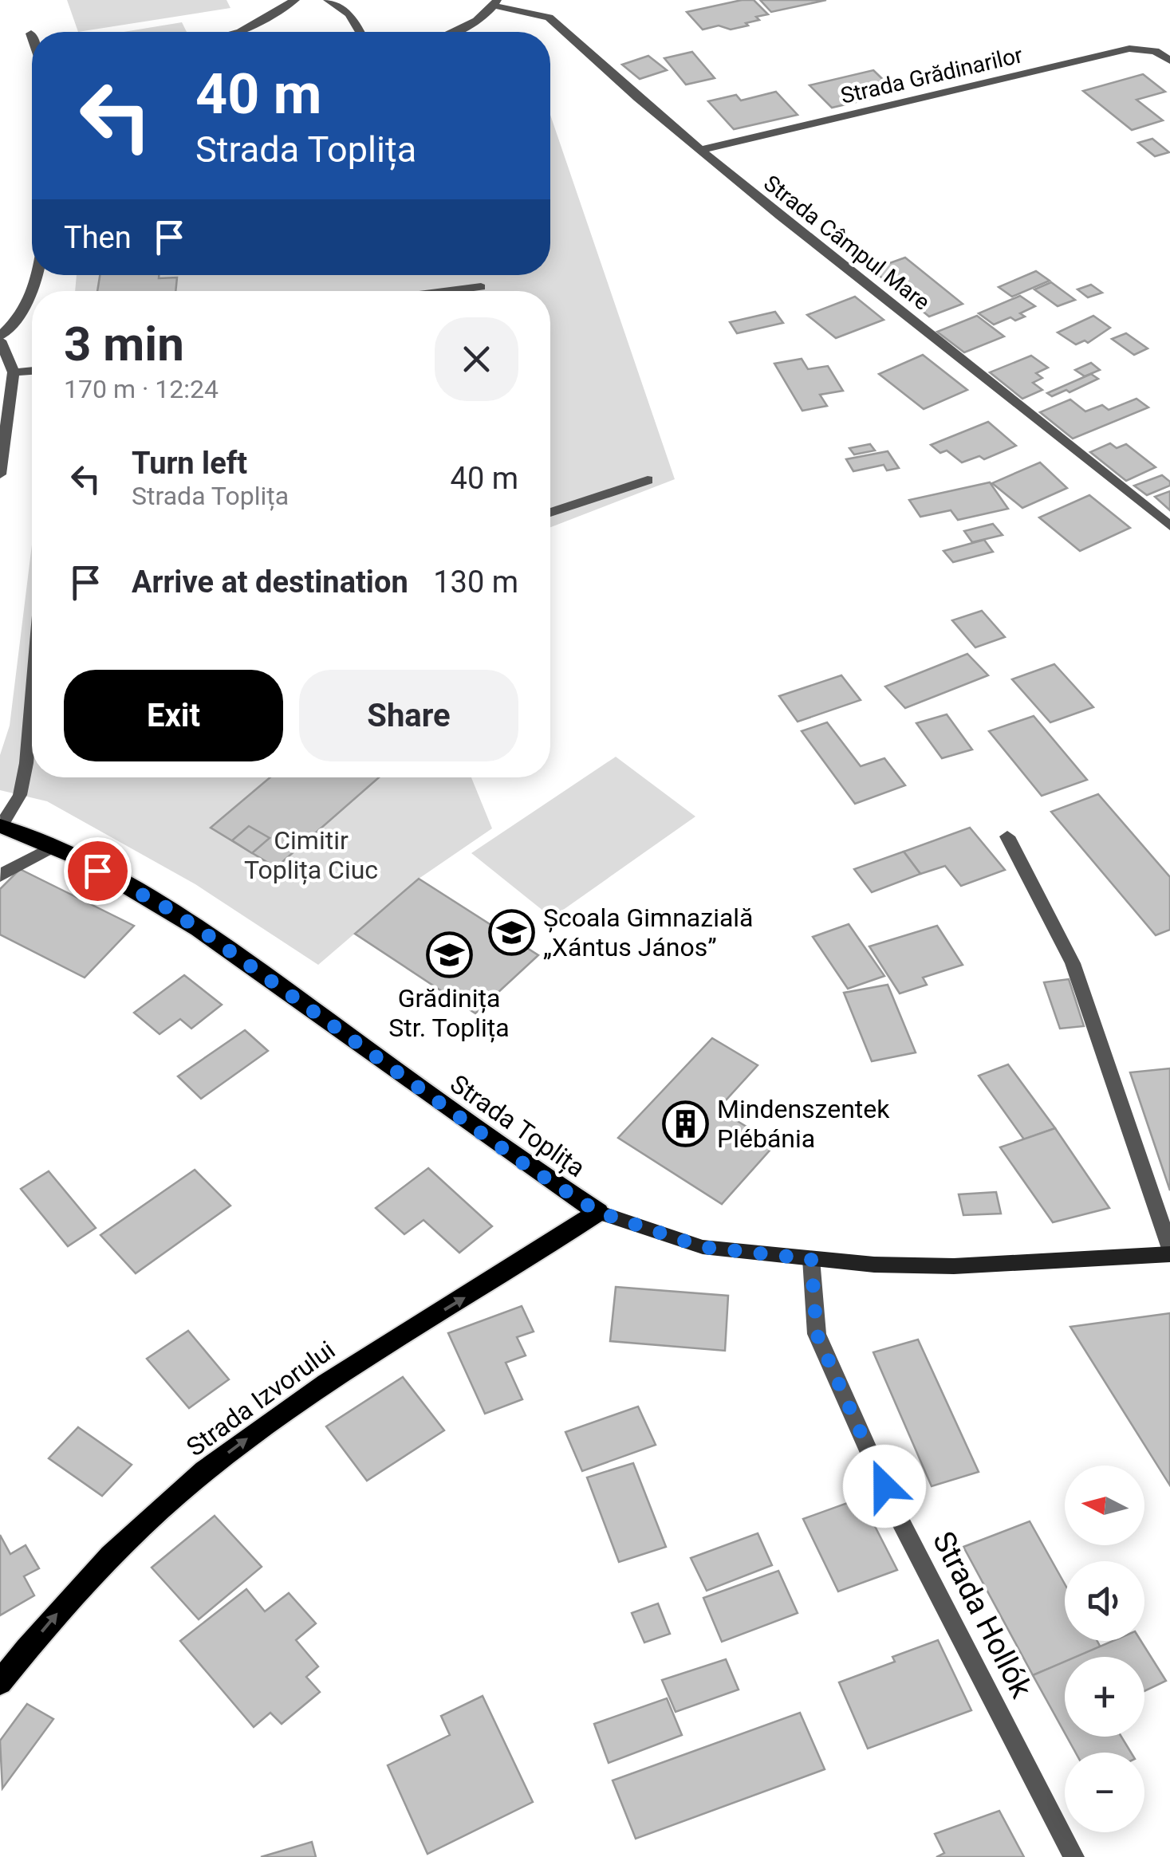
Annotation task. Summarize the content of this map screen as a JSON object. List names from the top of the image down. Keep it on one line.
{"streets":{"main road":["Strada Toplița","Strada Izvorului"],"street":["Strada Grădinarilor","Strada Câmpul Mare","Strada Hollók"]},"crossings":[["Strada Grădinarilor","Strada Câmpul Mare"],["Strada Toplița","Strada Izvorului"],["Strada Toplița","Strada Hollók"]],"one_way":["Strada Izvorului"],"parks":["Cimitir Toplița Ciuc"],"places":{"school or university":["Școala Gimnazială „Xántus János”","Grădinița Str. Toplița"],"building":["Mindenszentek Plébánia"]},"north":"left","page":{"turn":["40 m","Strada Toplița"],"then":"Then","heading":["3 min","170 m · 12:24"],"list":[{"name":"Turn left","note":"Strada Toplița","value":"40 m"},{"name":"Arrive at destination","value":"130 m"}],"buttons":["Exit","Share"],"map_buttons":["+","−"]}}
